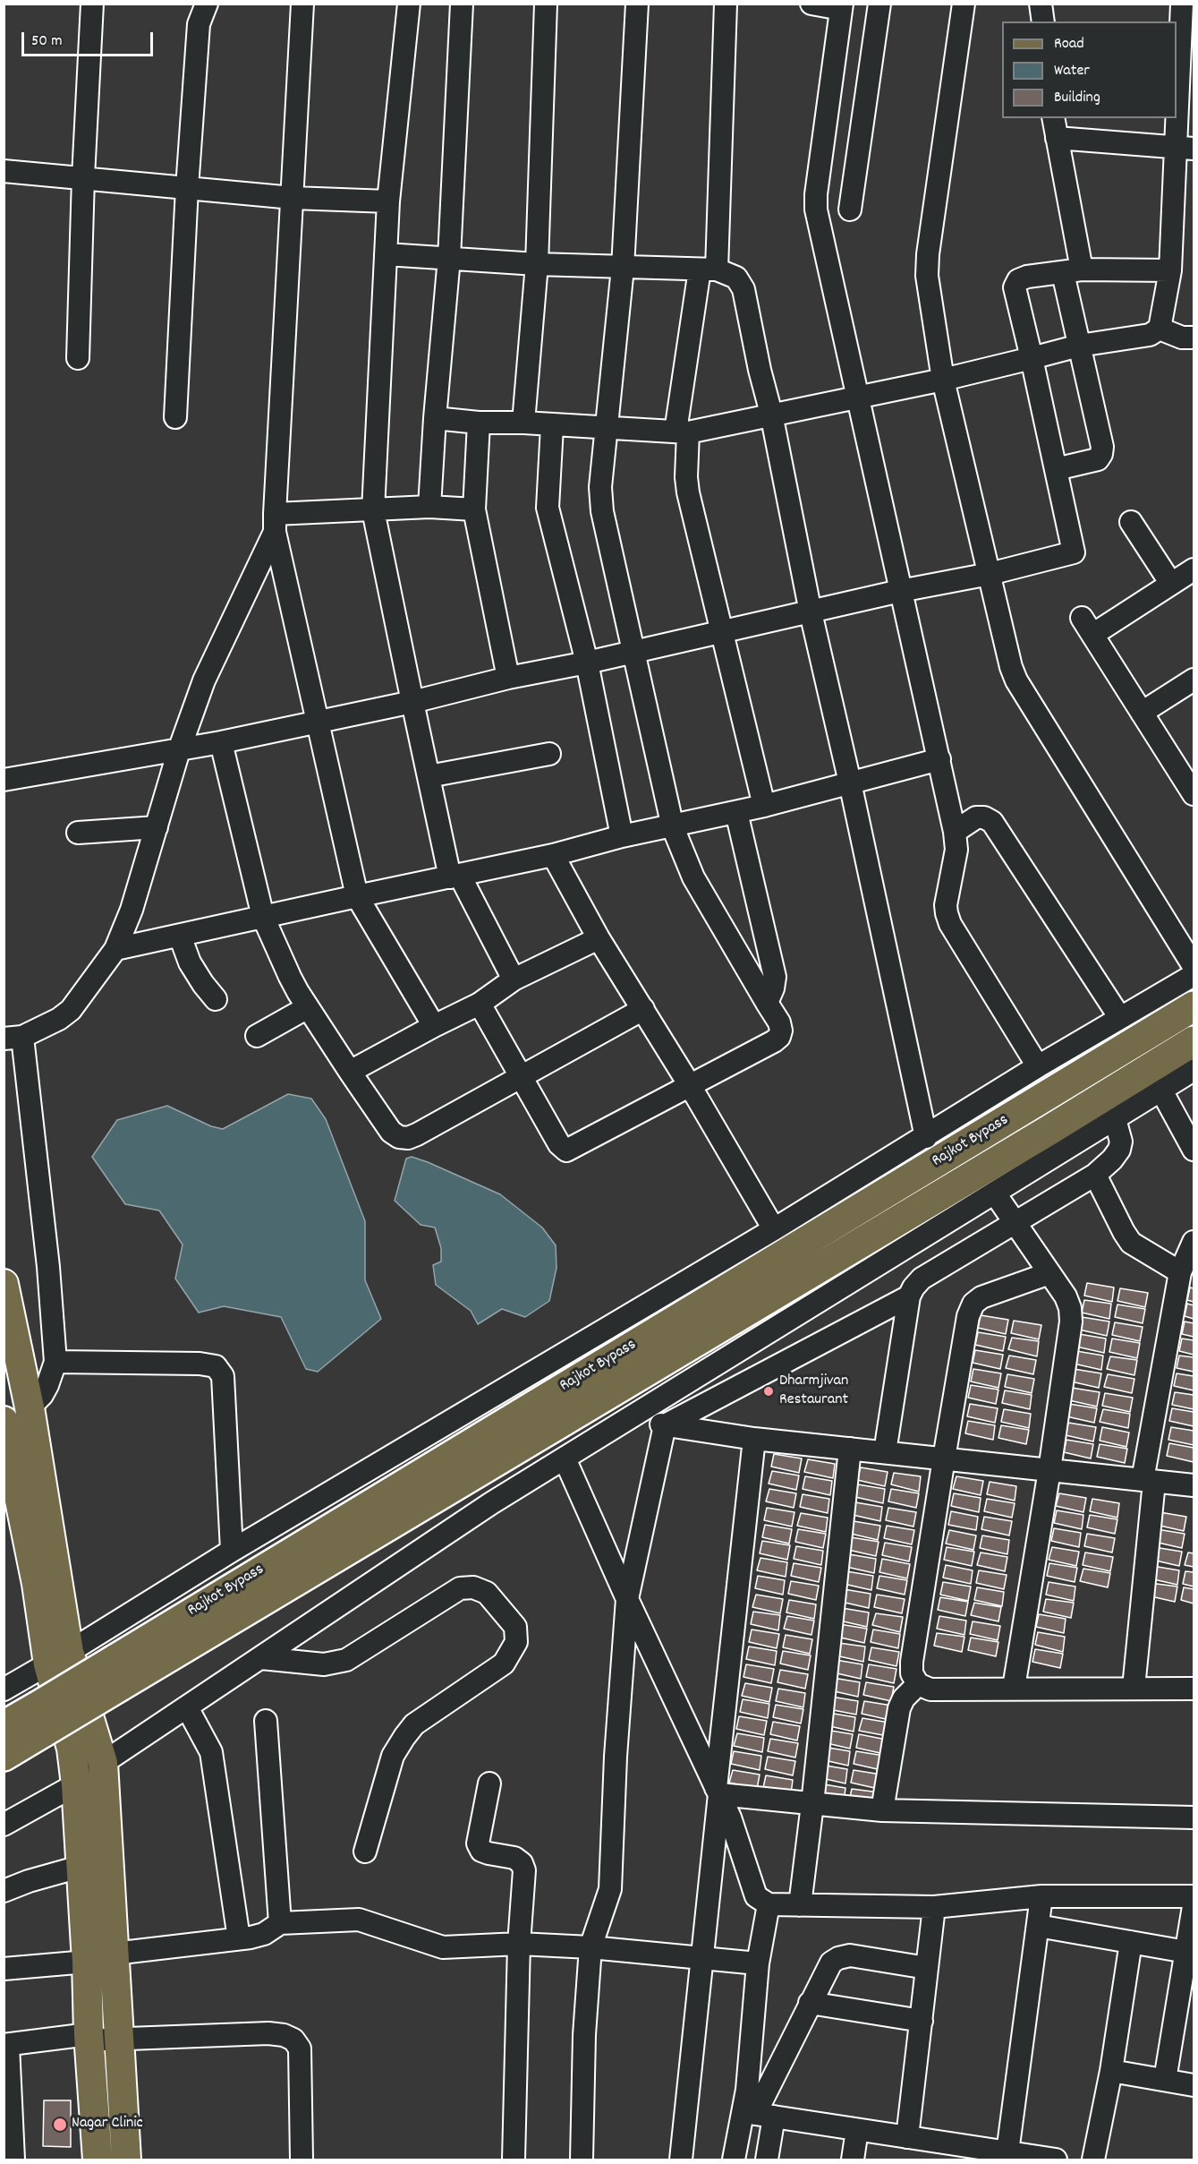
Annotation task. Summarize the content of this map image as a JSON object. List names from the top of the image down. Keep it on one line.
{"streets":{"highway":["Rajkot Bypass"]},"places":["Dharmjivan Restaurant","Nagar Clinic"],"legend":["Road","Water","Building"],"scale_bar":"50 m"}
